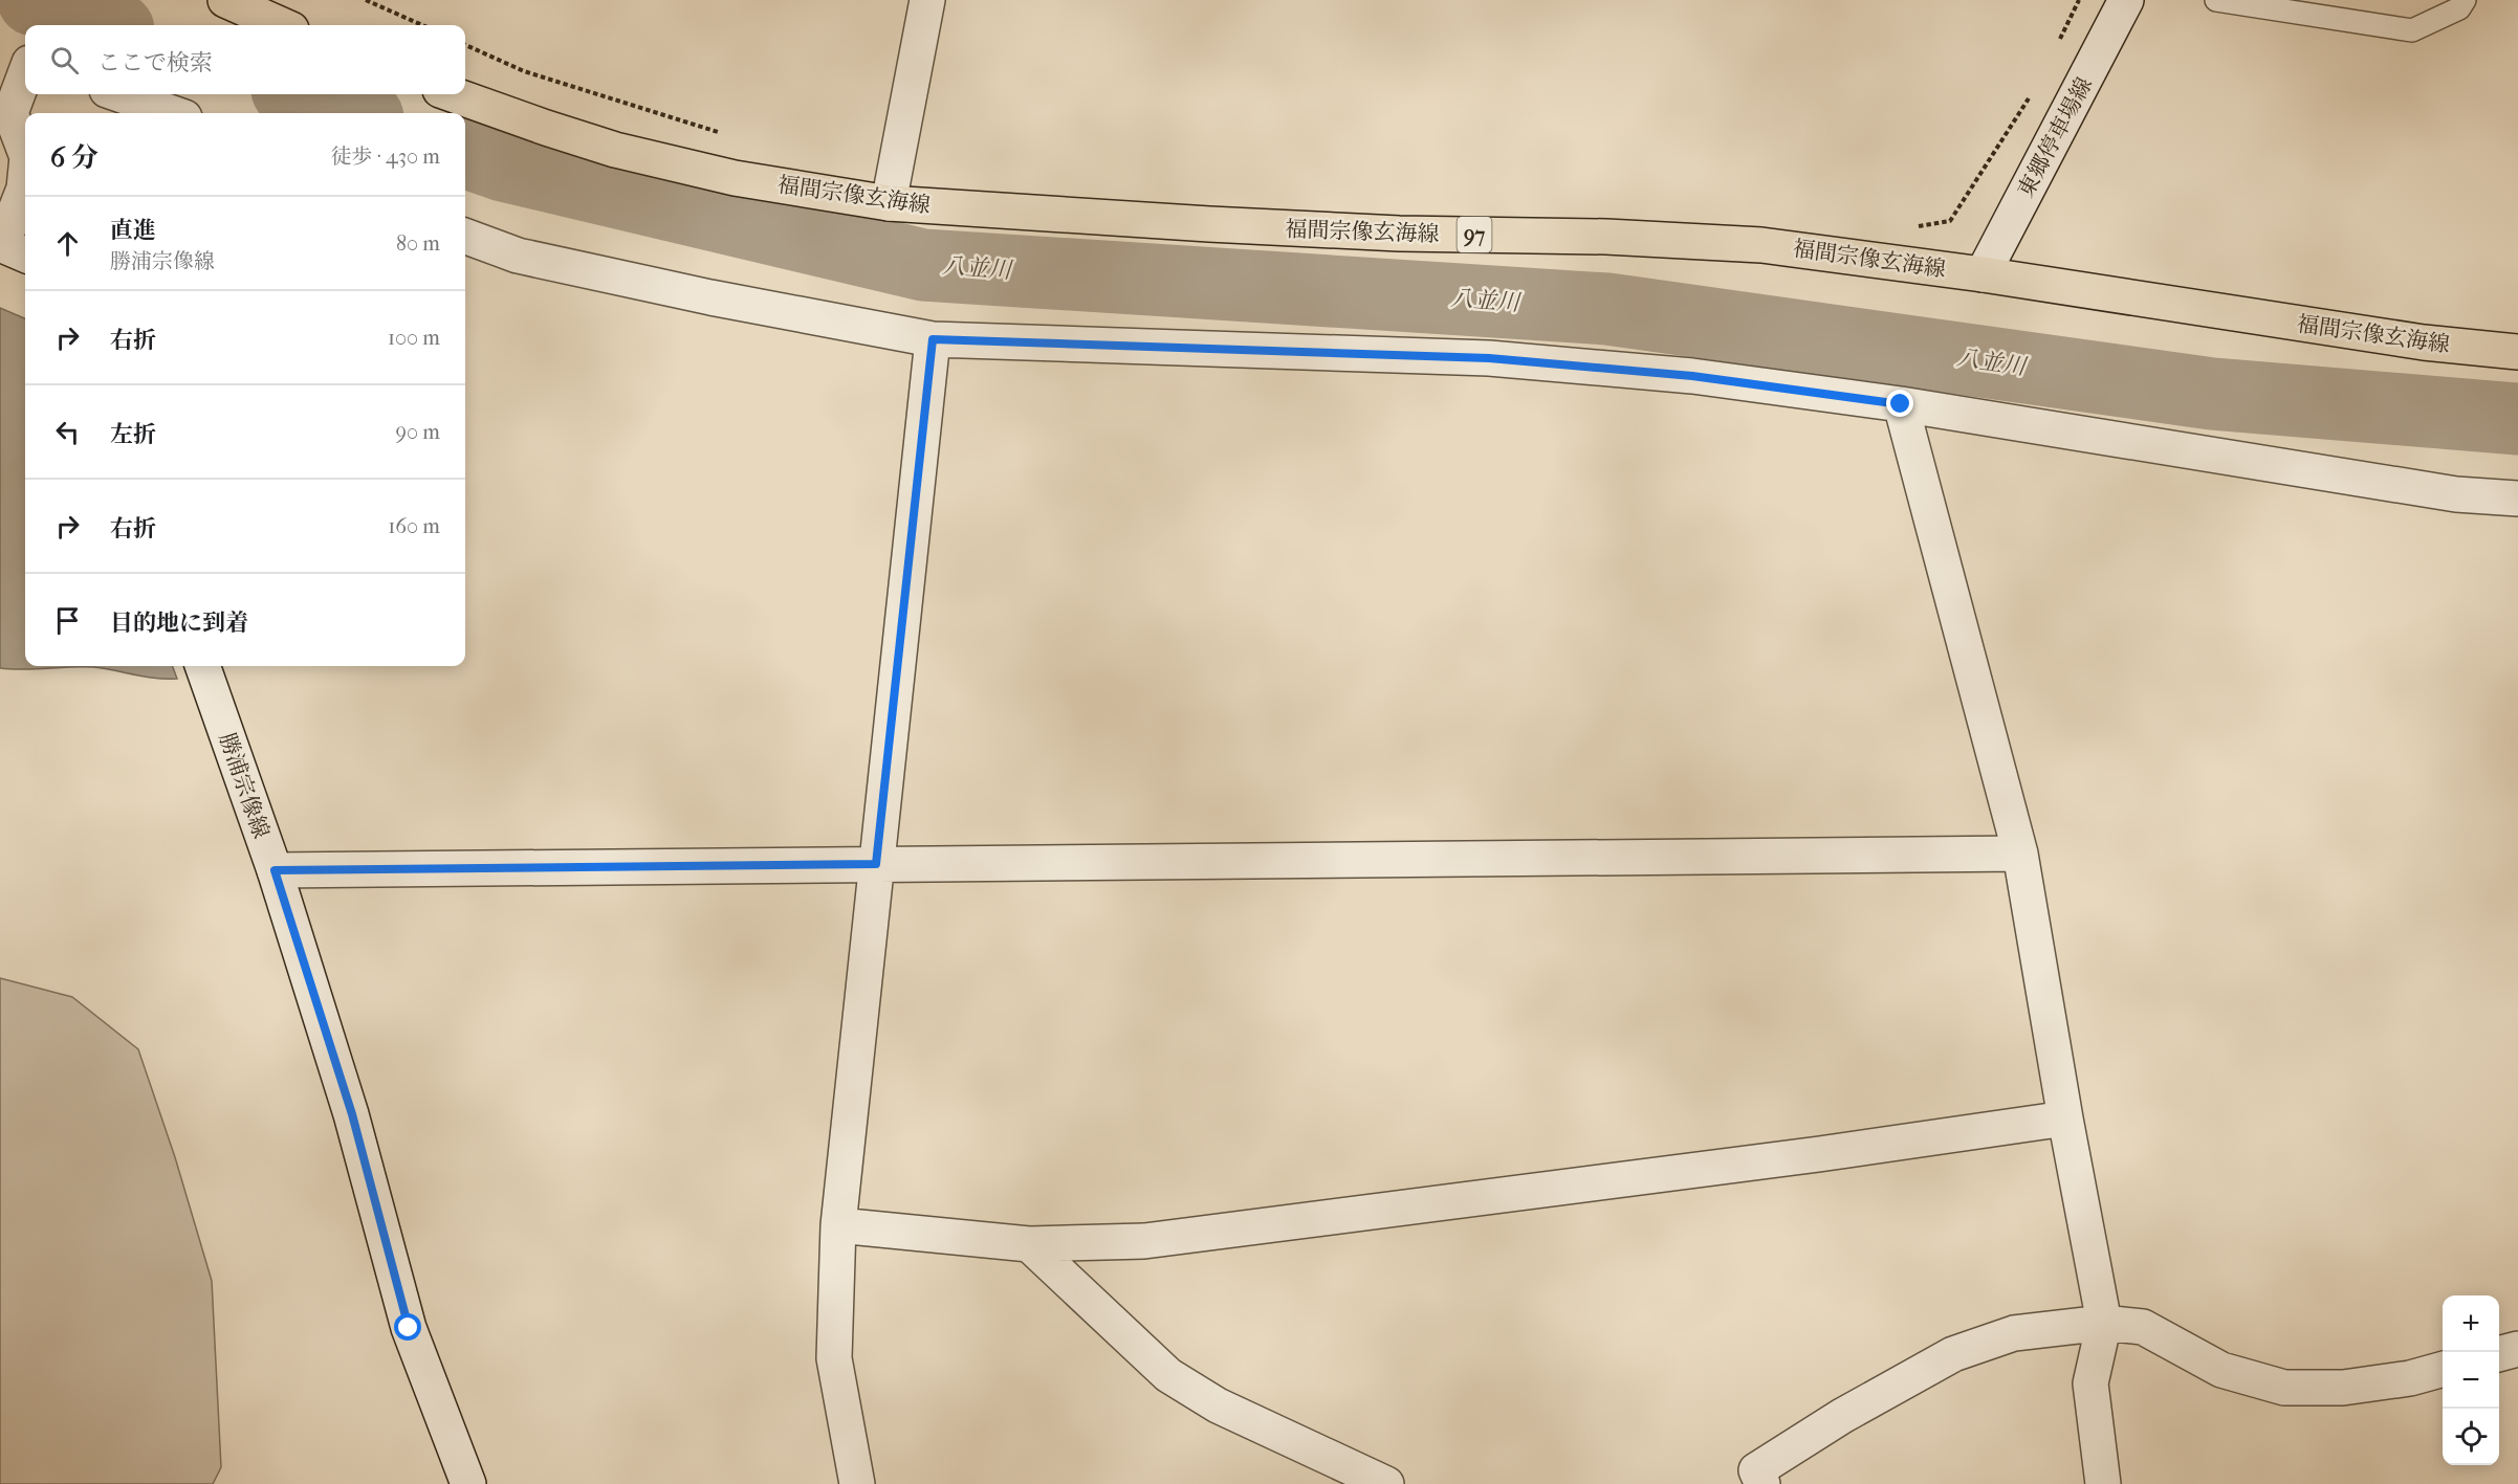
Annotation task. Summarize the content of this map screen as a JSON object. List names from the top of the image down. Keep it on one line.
{"streets":{"main road":["福間宗像玄海線","97"],"street":["東郷停車場線","勝浦宗像線"]},"crossings":[["東郷停車場線","福間宗像玄海線"]],"water":["八並川"],"page":{"search":"ここで検索","heading":["6 分","徒歩 · 430 m"],"list":[["直進","勝浦宗像線","80 m"],["右折","100 m"],["左折","90 m"],["右折","160 m"],"目的地に到着"],"map_buttons":["+","−"]}}
